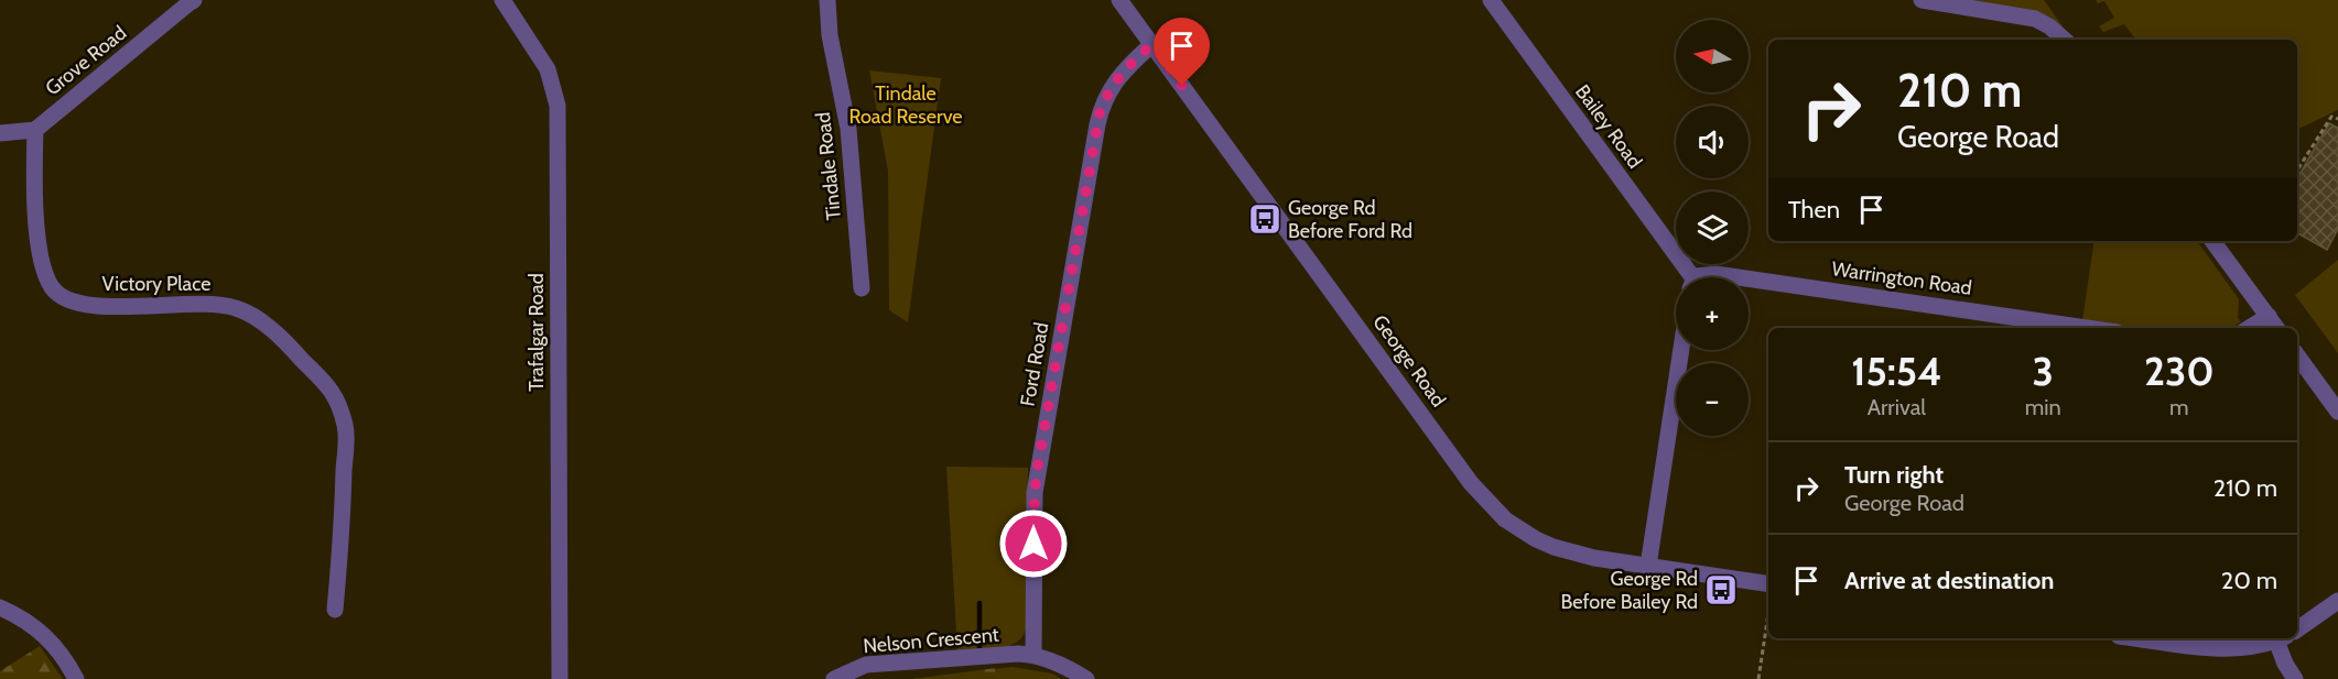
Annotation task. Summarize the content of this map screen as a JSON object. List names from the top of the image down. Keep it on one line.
{"streets":{"street":["Grove Road","Bailey Road","Tindale Road","Warrington Road","Victory Place","Trafalgar Road","George Road","Ford Road","Nelson Crescent"]},"crossings":[["Grove Road","Victory Place"],["George Road","Ford Road"],["Ford Road","Nelson Crescent"]],"parks":["Tindale Road Reserve"],"places":{"bus stop":["George Rd Before Ford Rd","George Rd Before Bailey Rd"]},"north":"left","page":{"map_buttons":["+","−"],"turn":["210 m","George Road"],"then":"Then","eta":["15:54","Arrival","3","min","230","m"],"list":[{"name":"Turn right","note":"George Road","value":"210 m"},{"name":"Arrive at destination","value":"20 m"}]}}
